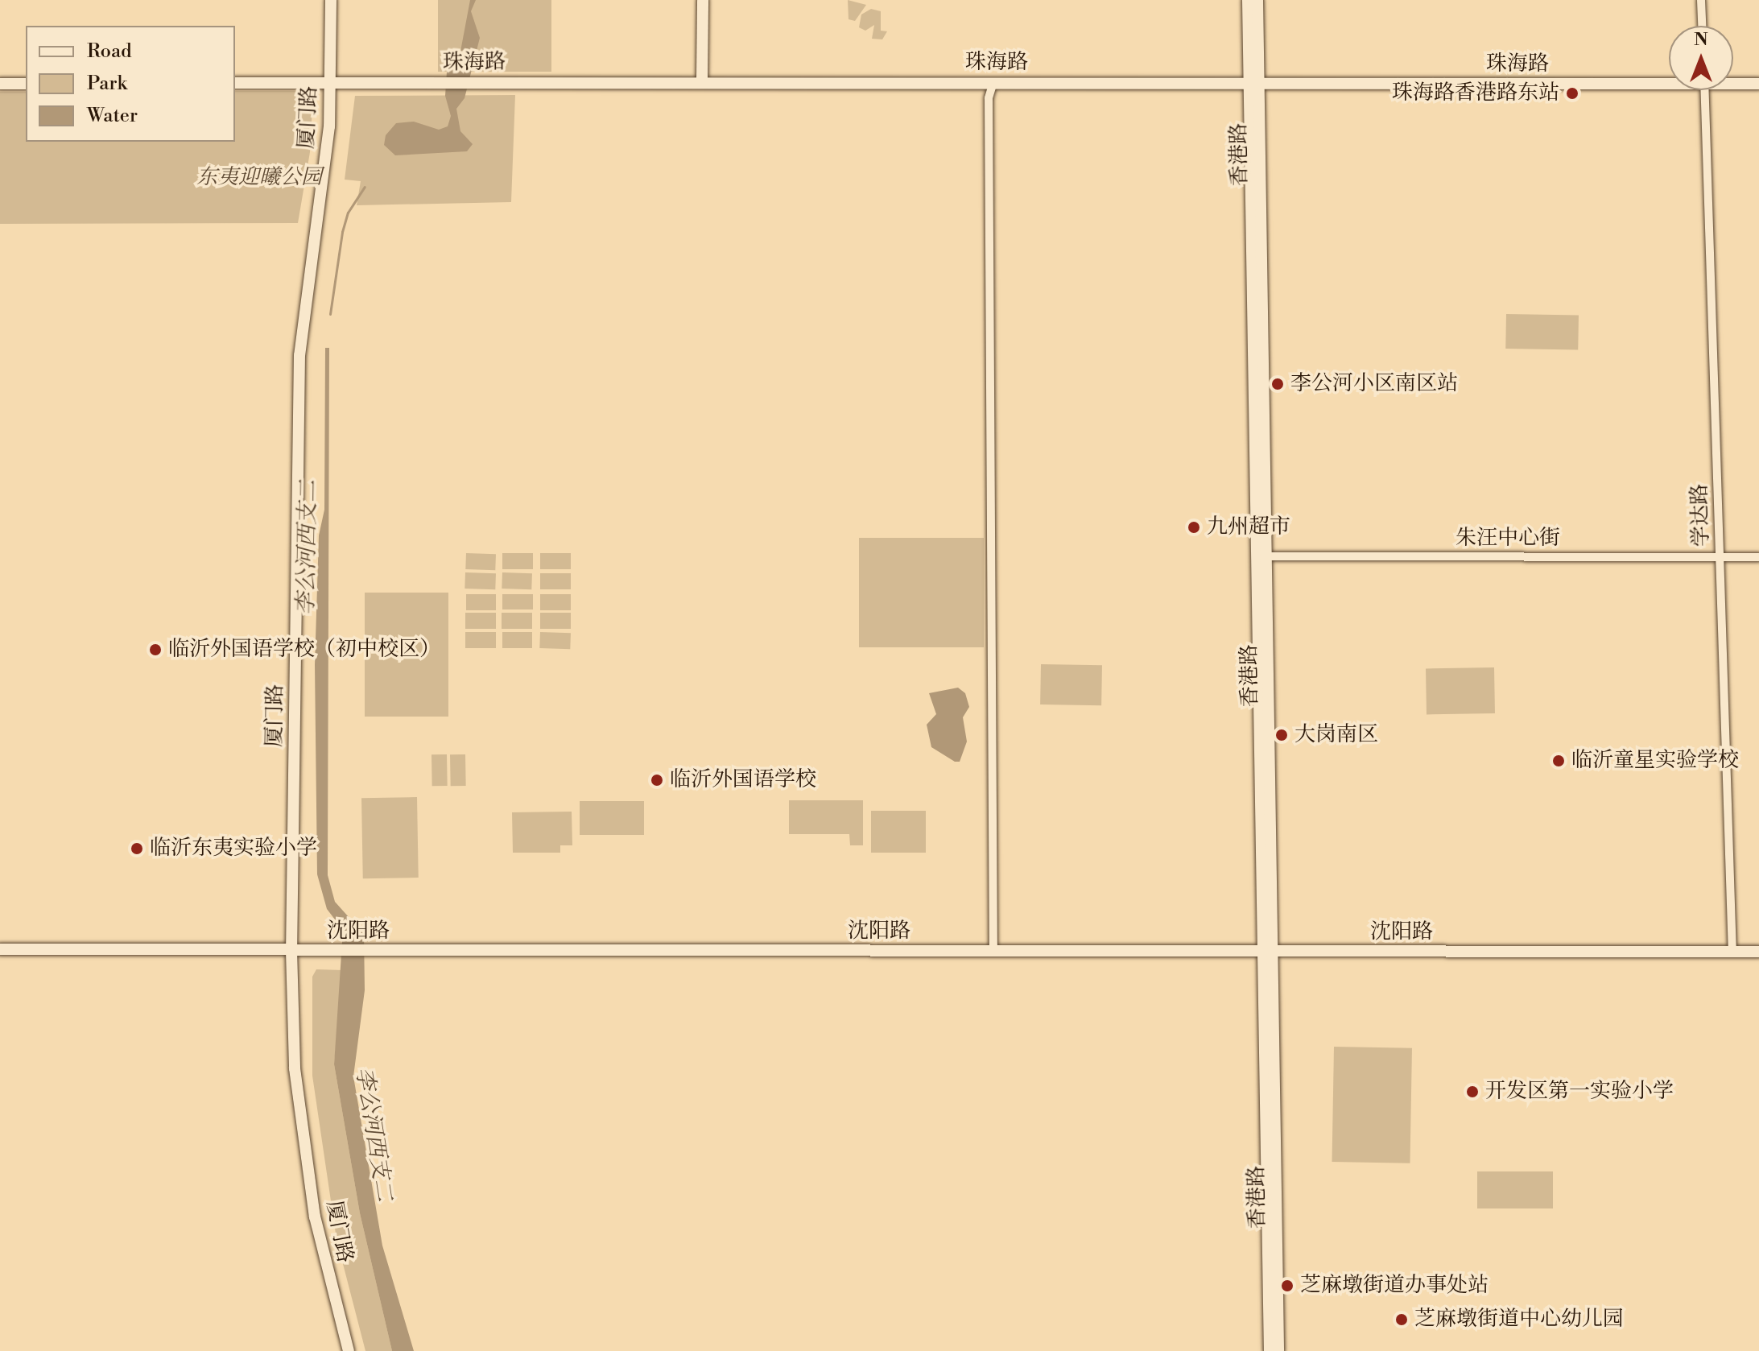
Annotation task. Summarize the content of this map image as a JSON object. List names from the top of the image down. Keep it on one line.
{"streets":{"main road":["珠海路","厦门路","香港路","沈阳路"],"street":["学达路","朱汪中心街"]},"crossings":[["珠海路","厦门路"],["珠海路","香港路"],["厦门路","沈阳路"],["香港路","朱汪中心街"],["香港路","沈阳路"],["学达路","朱汪中心街"],["学达路","沈阳路"]],"water":["李公河西支二"],"parks":["东夷迎曦公园"],"places":["珠海路香港路东站","李公河小区南区站","九州超市","临沂外国语学校（初中校区）","大岗南区","临沂童星实验学校","临沂外国语学校","临沂东夷实验小学","开发区第一实验小学","芝麻墩街道办事处站","芝麻墩街道中心幼儿园"],"legend":["Road","Park","Water"],"north":"top"}
